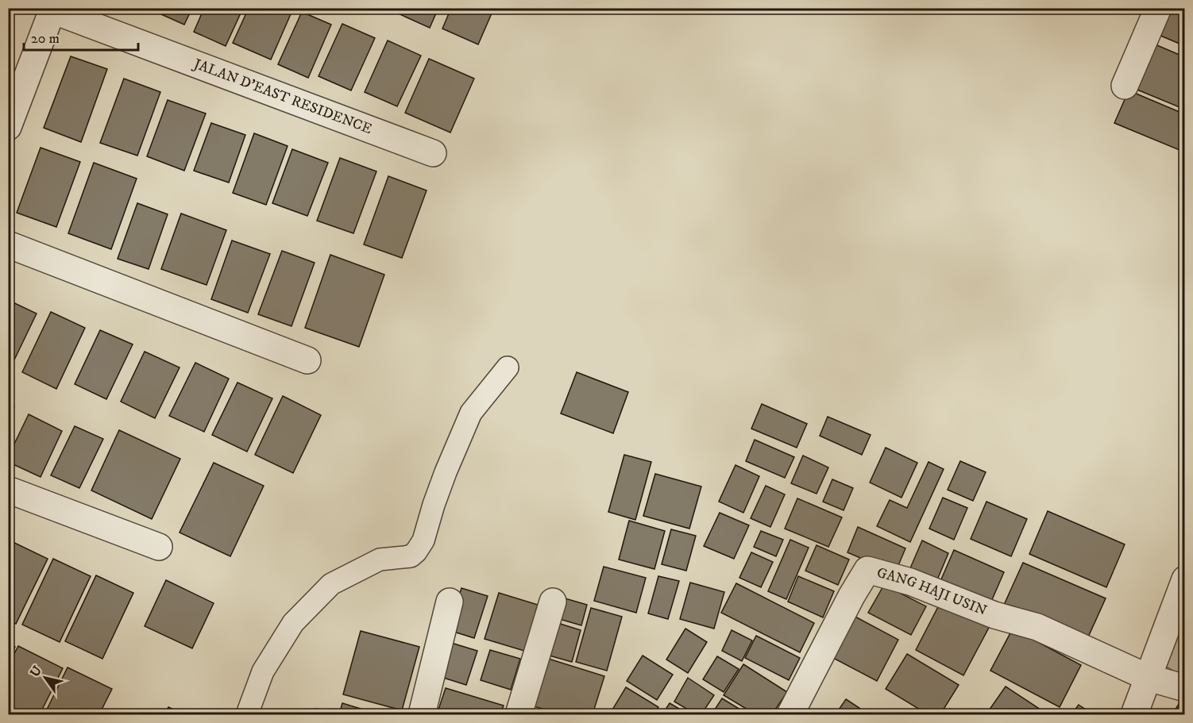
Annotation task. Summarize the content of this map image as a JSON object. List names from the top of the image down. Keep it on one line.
{"streets":{"street":["JALAN D'EAST RESIDENCE","GANG HAJI USIN"]},"scale_bar":"20 m","north":"top left"}
